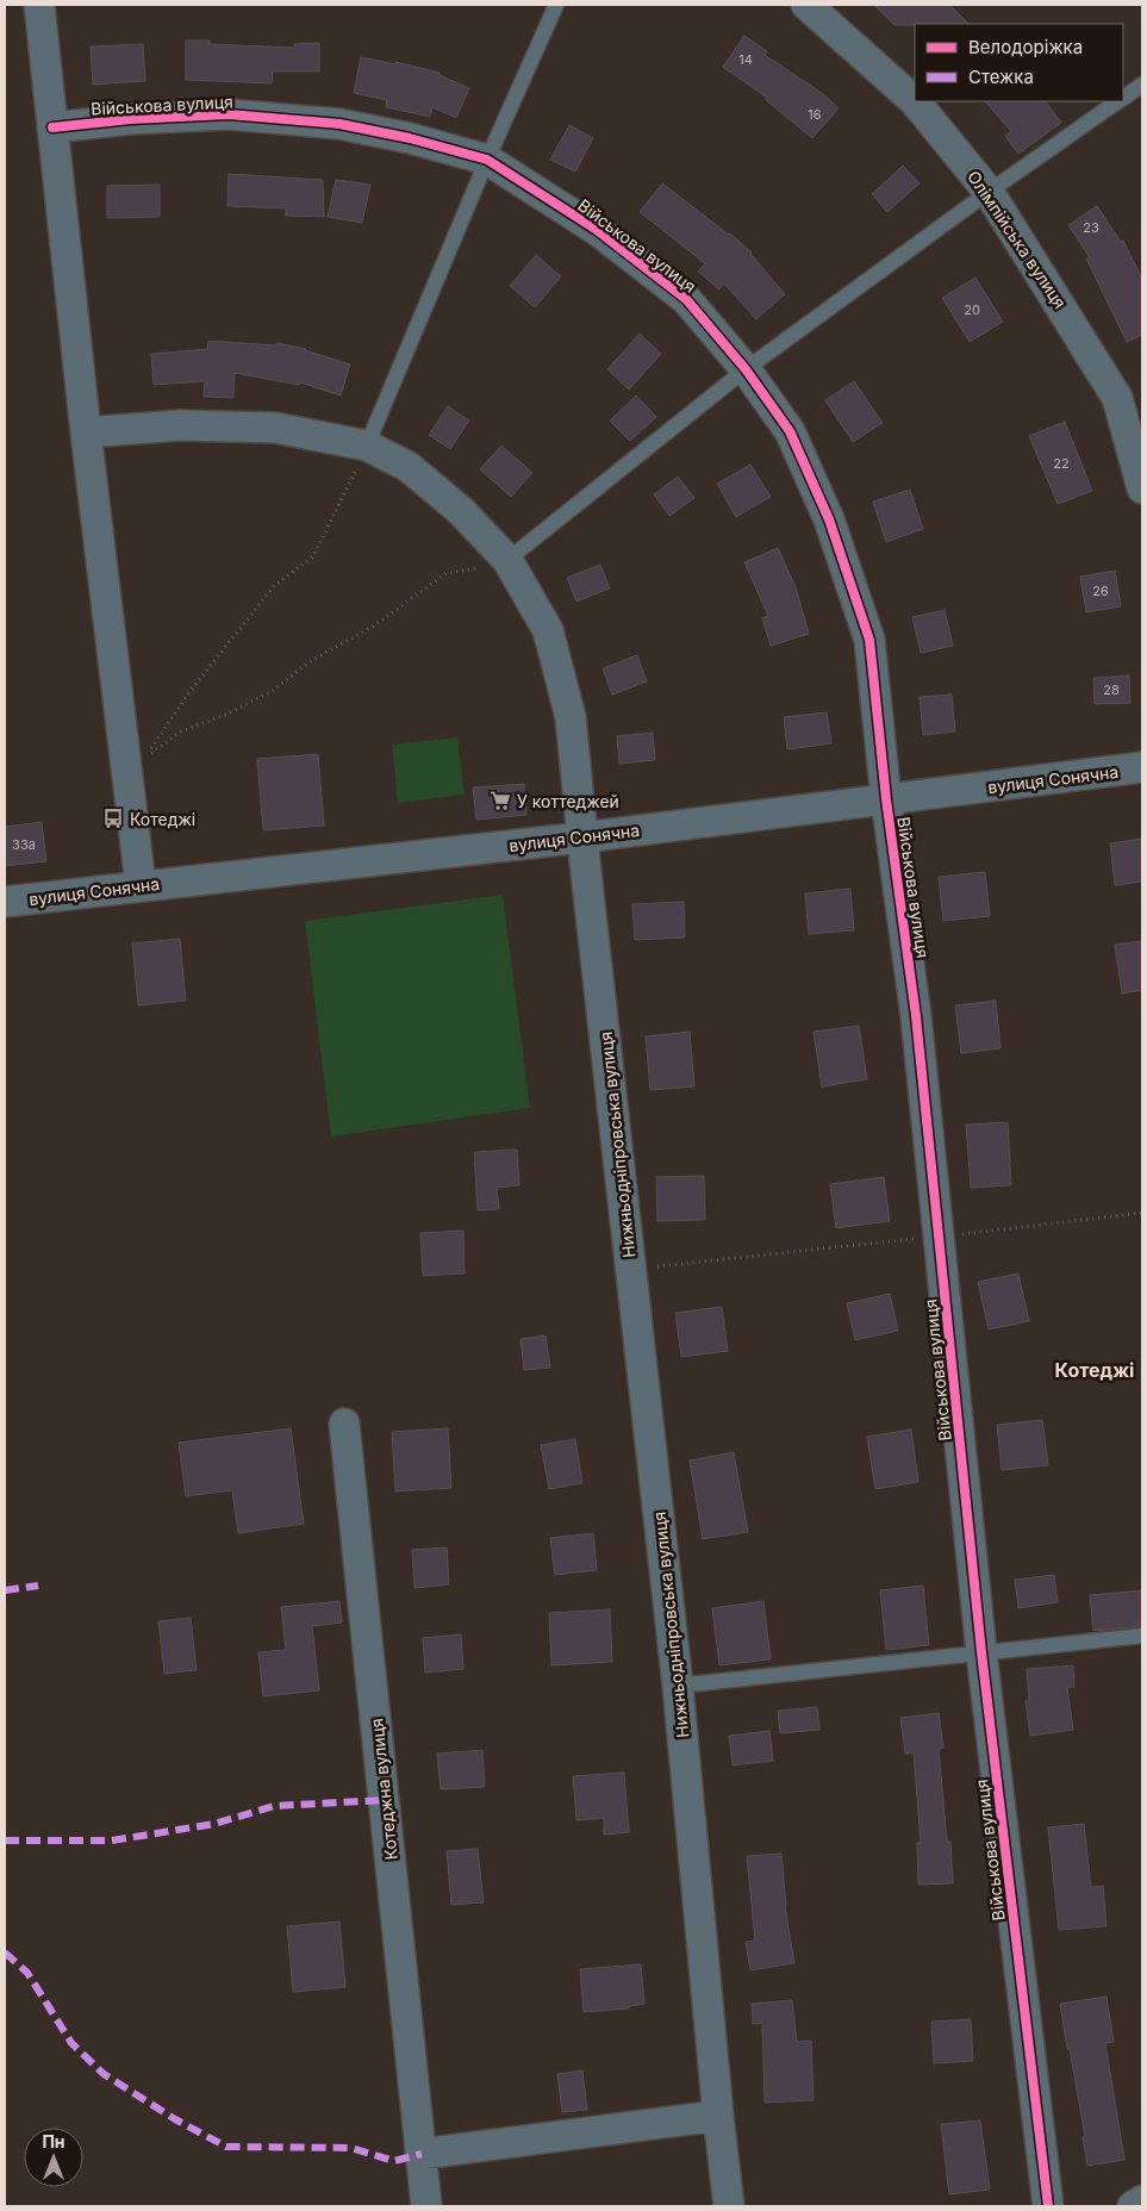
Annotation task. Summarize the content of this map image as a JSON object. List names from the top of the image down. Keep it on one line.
{"streets":{"street":["Військова вулиця","Олімпійська вулиця","вулиця Сонячна","Нижньодніпровська вулиця","Котеджна вулиця"]},"crossings":[["Військова вулиця","вулиця Сонячна"],["вулиця Сонячна","Нижньодніпровська вулиця"]],"districts":["Котеджі"],"places":{"supermarket":["У коттеджей"],"bus stop":["Котеджі"]},"house_numbers":["14","16","23","20","22","26","28","33а"],"legend":["Велодоріжка","Стежка"],"north":"top"}
